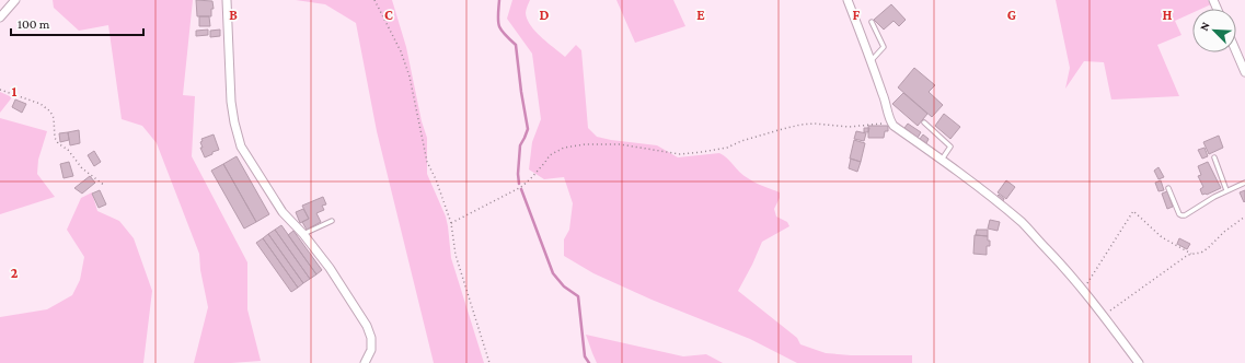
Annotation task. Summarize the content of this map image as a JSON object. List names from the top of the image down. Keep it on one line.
{"scale_bar":"100 m","north":"top left","grid":{"columns":["B","C","D","E","F","G","H"],"rows":["1","2"]}}
